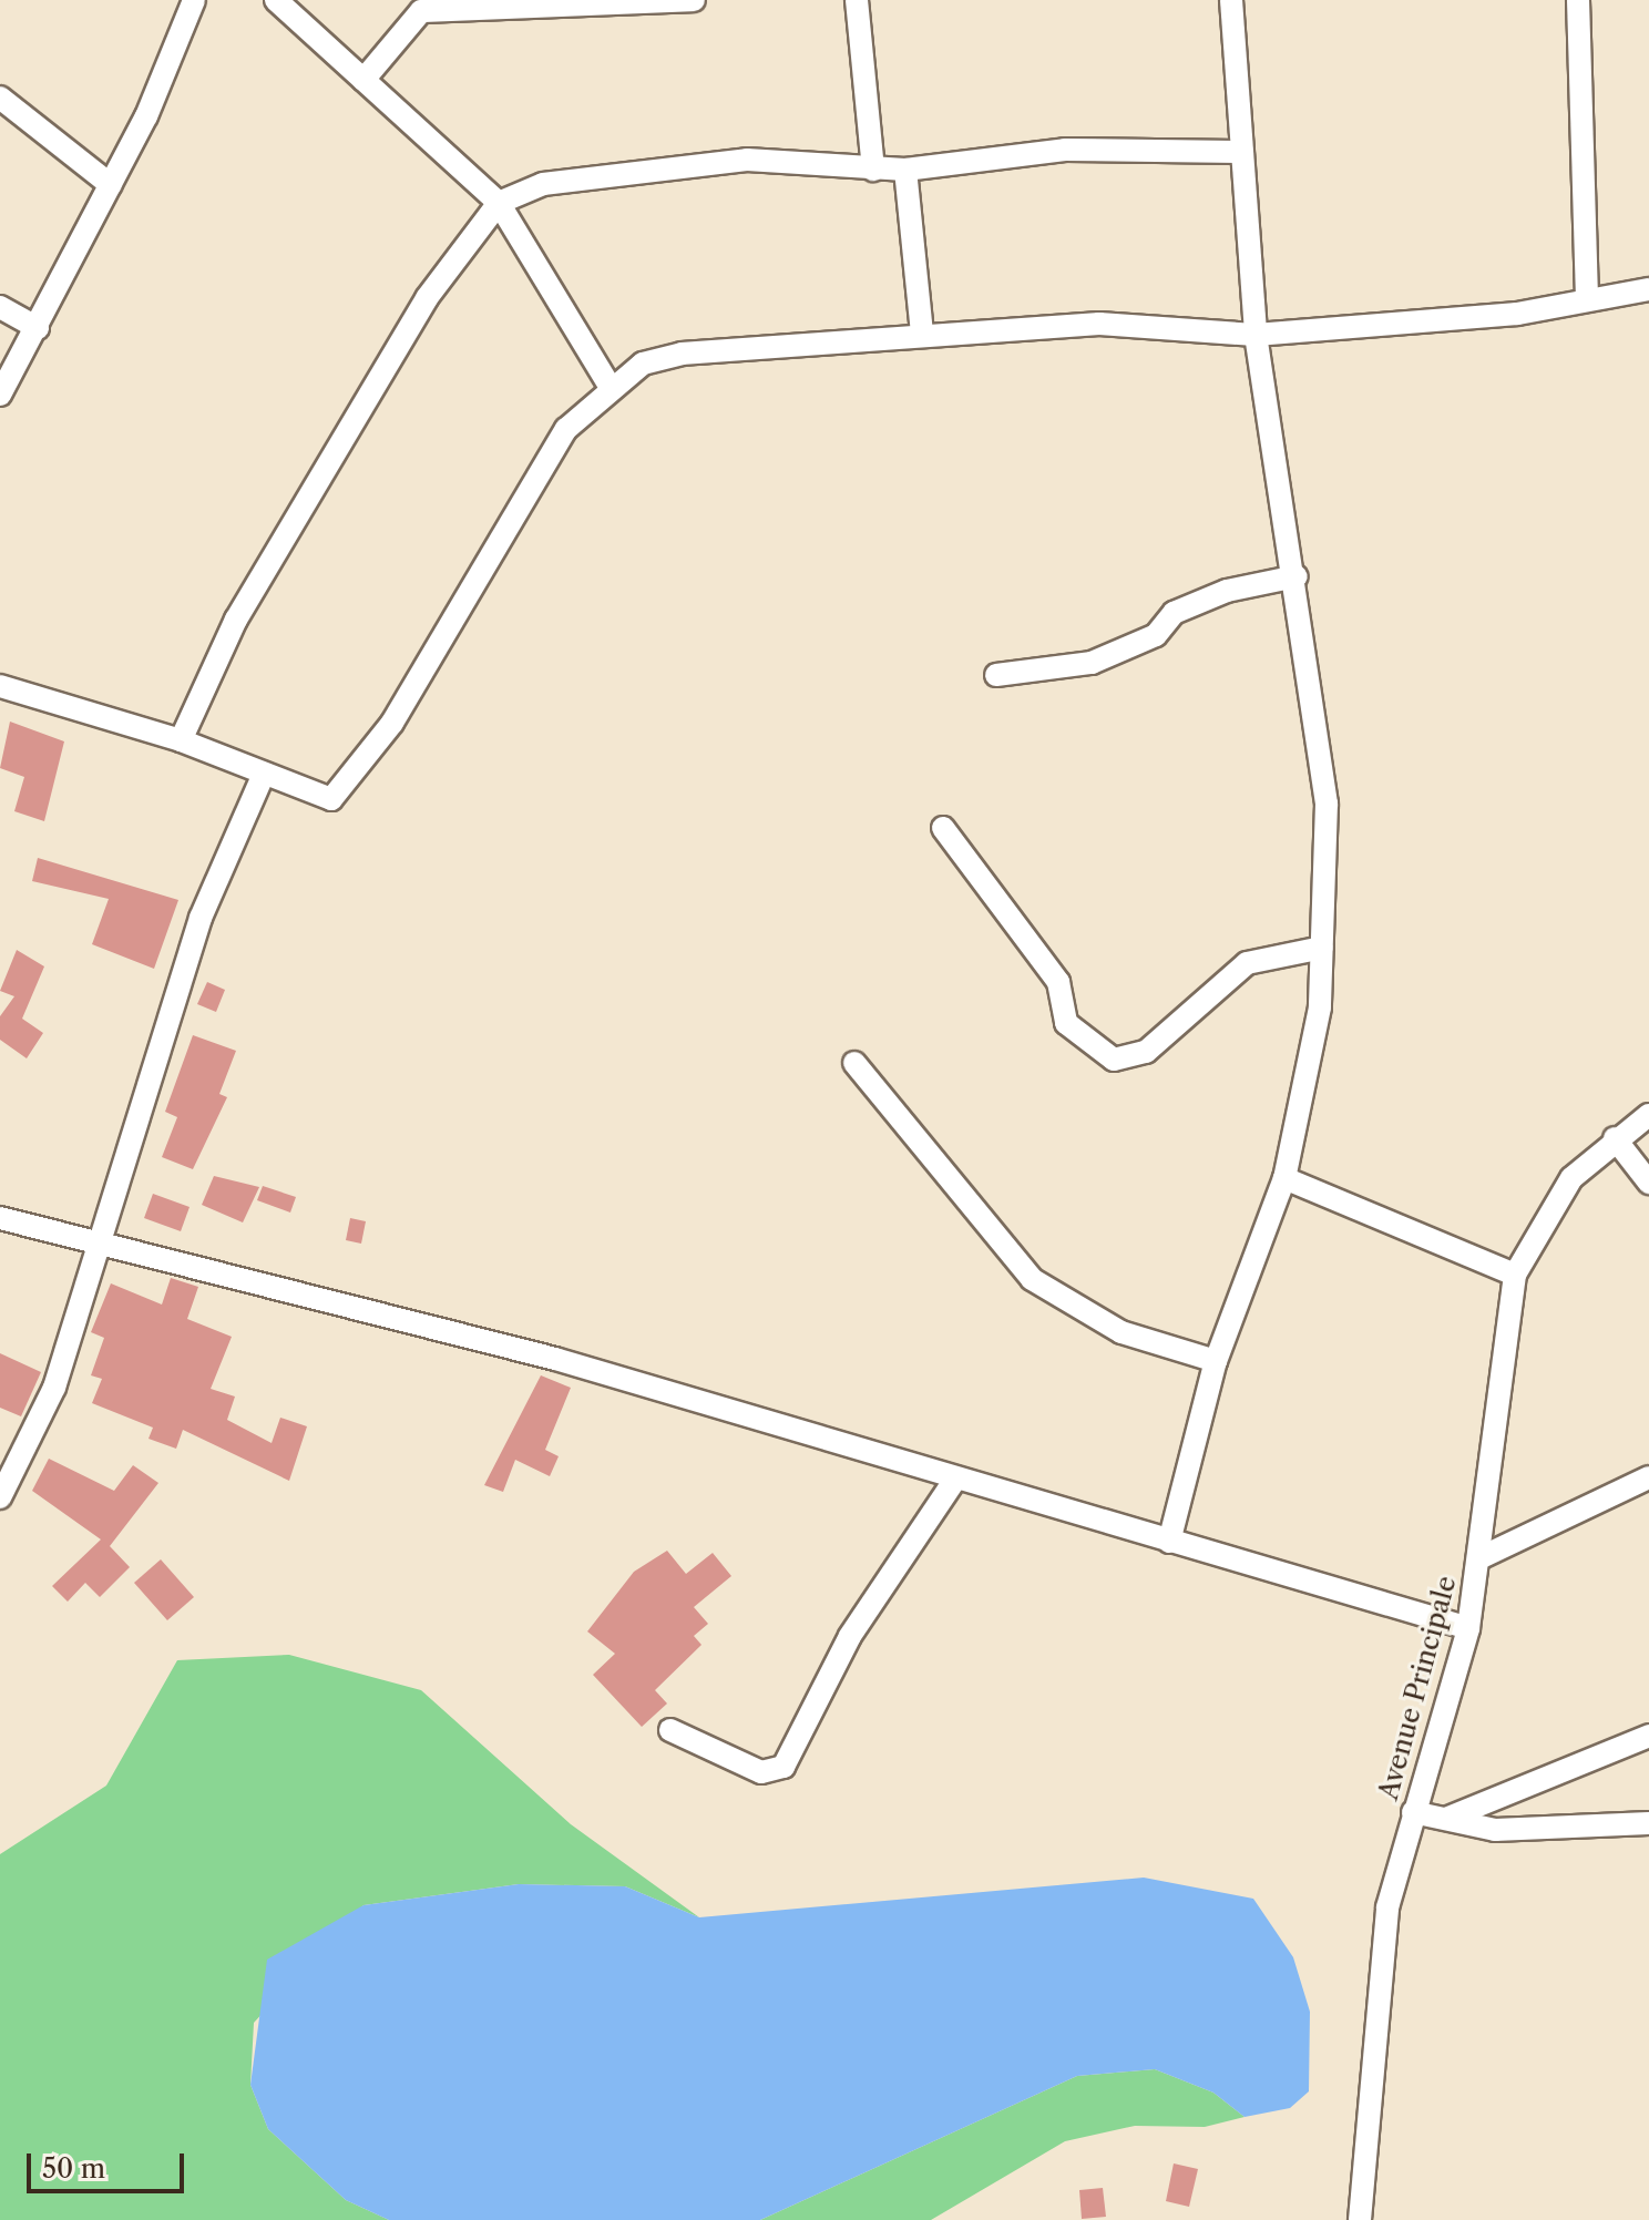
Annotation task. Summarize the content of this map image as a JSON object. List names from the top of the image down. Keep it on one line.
{"streets":{"street":["Avenue Principale"]},"scale_bar":"50 m"}
